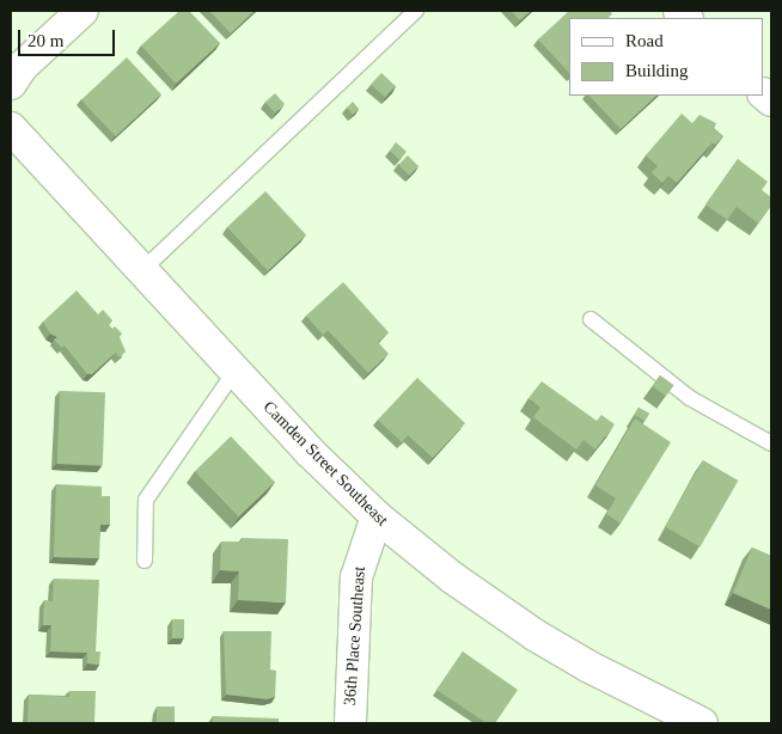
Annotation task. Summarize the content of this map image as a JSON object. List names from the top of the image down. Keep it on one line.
{"streets":{"street":["Camden Street Southeast","36th Place Southeast"]},"crossings":[["Camden Street Southeast","36th Place Southeast"]],"legend":["Road","Building"],"scale_bar":"20 m"}
